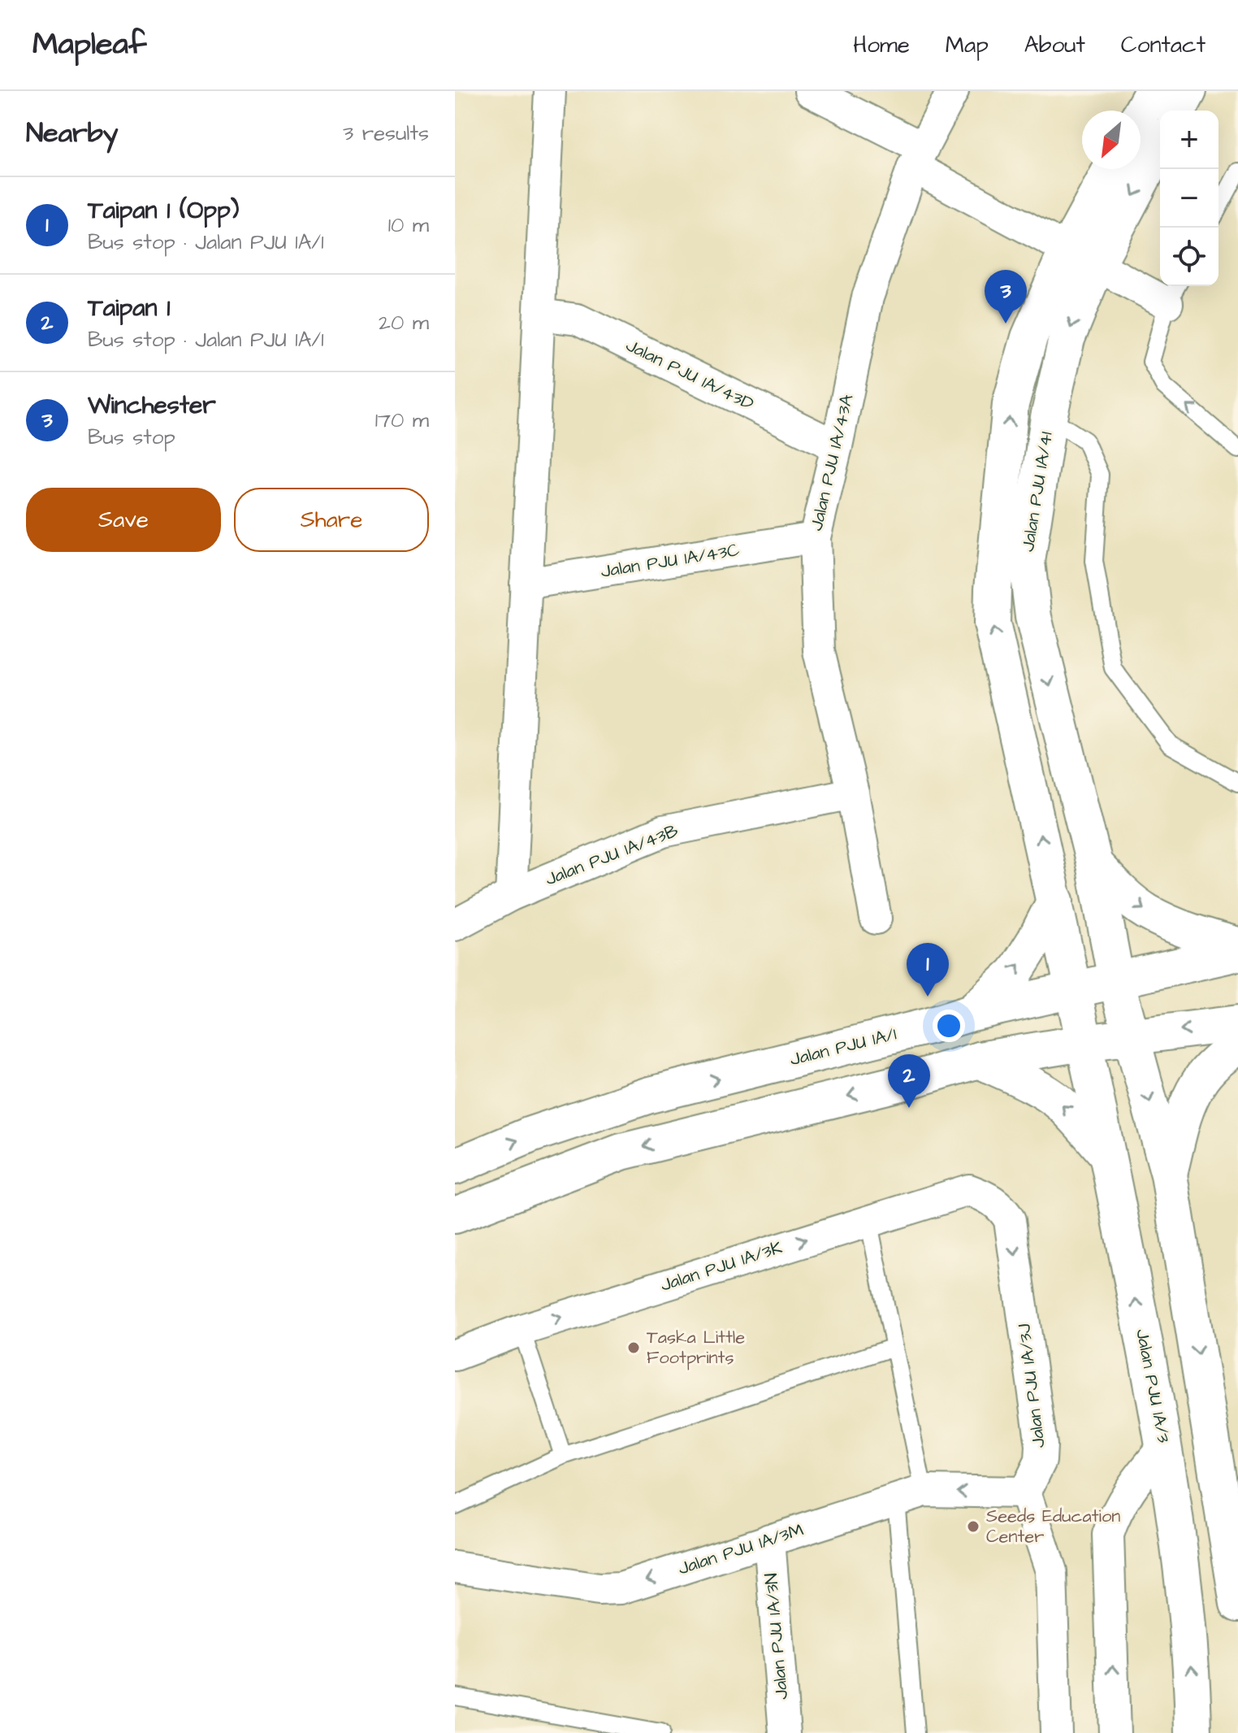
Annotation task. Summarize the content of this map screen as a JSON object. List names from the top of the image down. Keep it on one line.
{"streets":{"street":["Jalan PJU 1A/43D","Jalan PJU 1A/43A","Jalan PJU 1A/41","Jalan PJU 1A/43C","Jalan PJU 1A/43B","Jalan PJU 1A/1","Jalan PJU 1A/3K","Jalan PJU 1A/3J","Jalan PJU 1A/3","Jalan PJU 1A/3M","Jalan PJU 1A/3N"]},"crossings":[["Jalan PJU 1A/43D","Jalan PJU 1A/43A"],["Jalan PJU 1A/43A","Jalan PJU 1A/43C"],["Jalan PJU 1A/43A","Jalan PJU 1A/43B"],["Jalan PJU 1A/41","Jalan PJU 1A/1"],["Jalan PJU 1A/41","Jalan PJU 1A/3"],["Jalan PJU 1A/3K","Jalan PJU 1A/3J"],["Jalan PJU 1A/3J","Jalan PJU 1A/3M"],["Jalan PJU 1A/3M","Jalan PJU 1A/3N"]],"one_way":["Jalan PJU 1A/3M"],"places":["Taska Little Footprints","Seeds Education Center"],"north":"bottom left","page":{"header":"Mapleaf","nav":["Home","Map","About","Contact"],"heading":["Nearby","3 results"],"map_buttons":["+","−"],"list":[{"mark":"1","name":"Taipan 1 (Opp)","note":"Bus stop · Jalan PJU 1A/1","value":"10 m"},{"mark":"2","name":"Taipan 1","note":"Bus stop · Jalan PJU 1A/1","value":"20 m"},{"mark":"3","name":"Winchester","note":"Bus stop","value":"170 m"}],"pins":["3","1","2"],"buttons":["Save","Share"]}}
